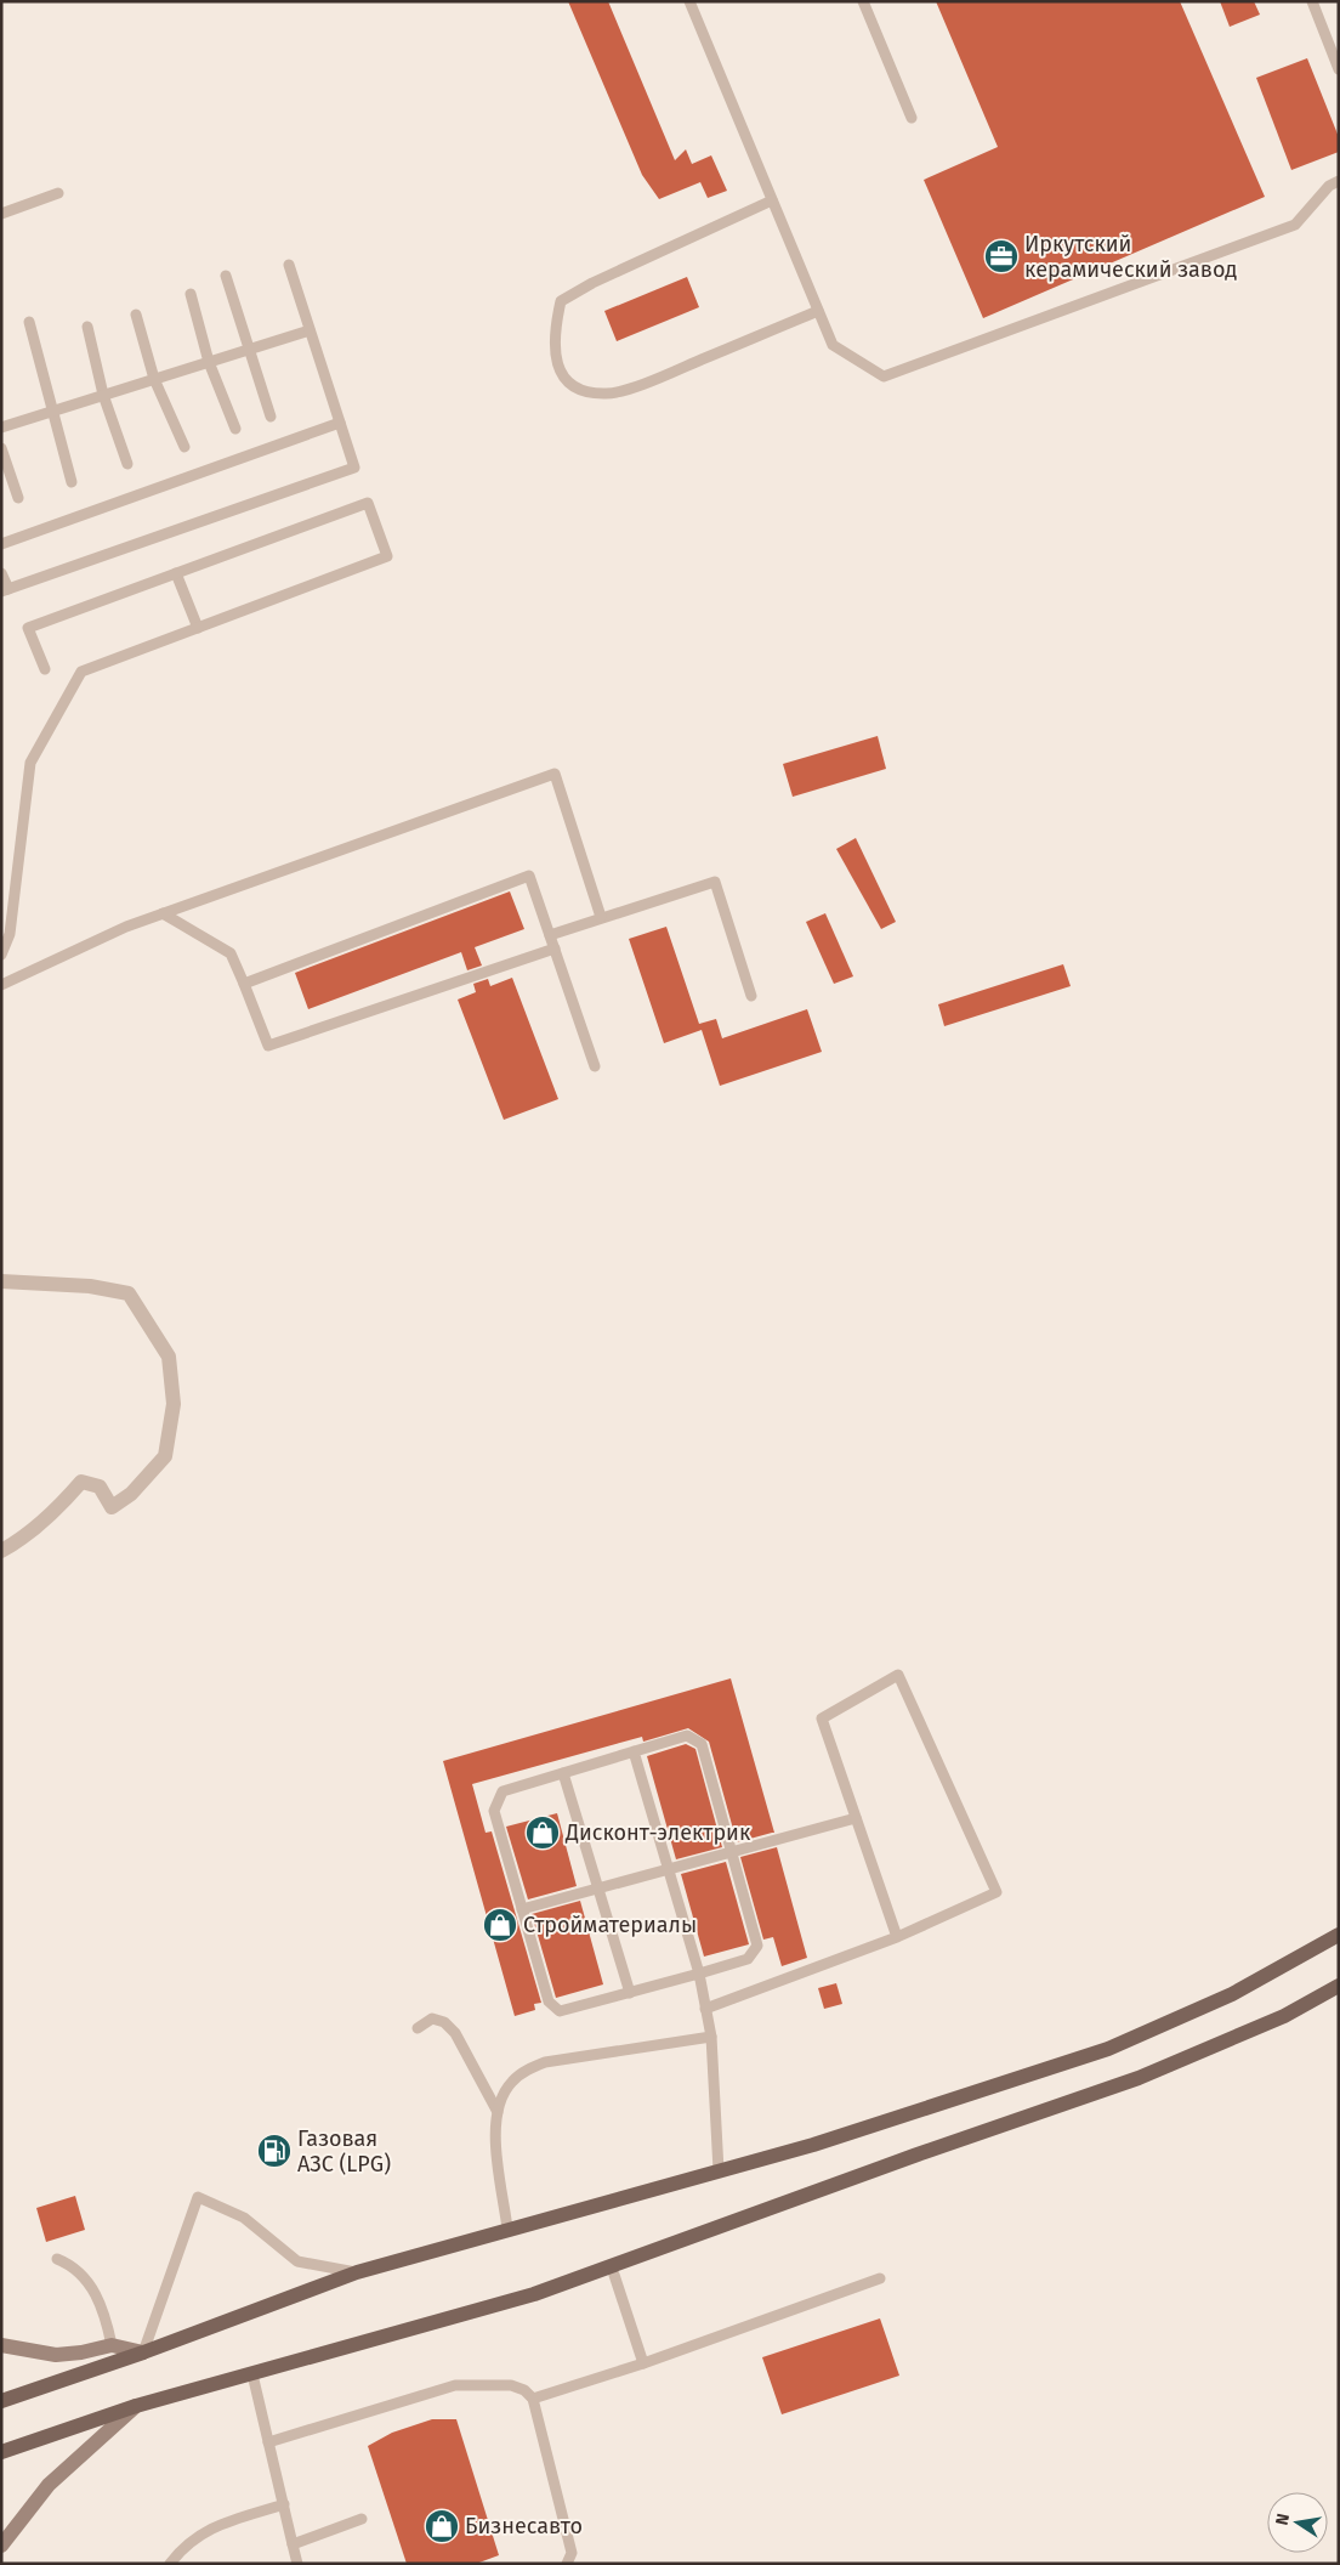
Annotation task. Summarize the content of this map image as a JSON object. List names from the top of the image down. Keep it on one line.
{"places":{"office":["Иркутский керамический завод"],"shop":["Дисконт-электрик","Стройматериалы","Бизнесавто"],"fuel station":["Газовая АЗС (LPG)"]},"north":"left"}
